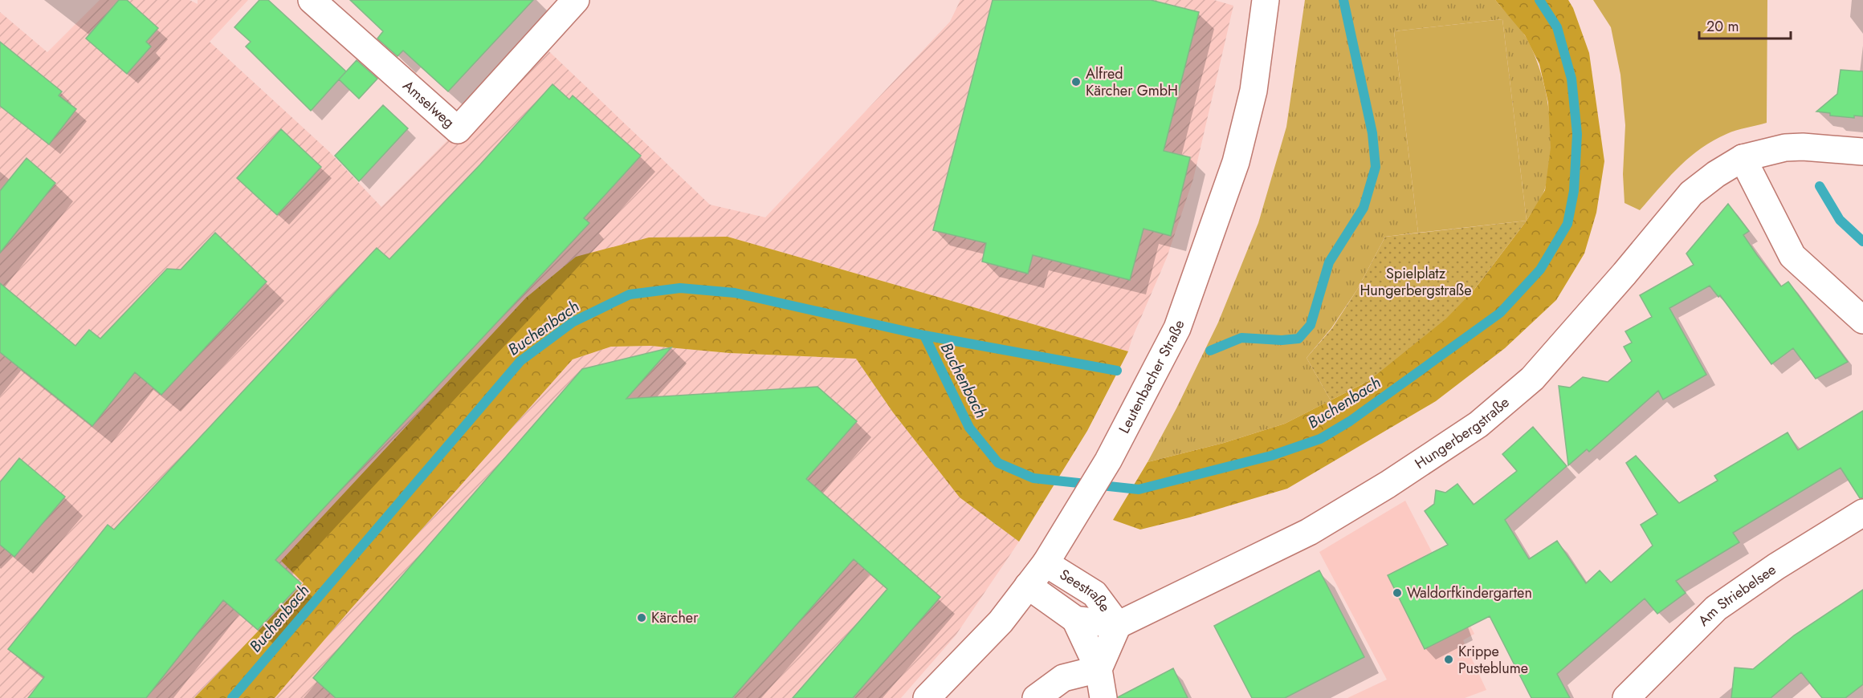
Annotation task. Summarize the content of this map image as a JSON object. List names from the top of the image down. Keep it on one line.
{"streets":{"street":["Amselweg","Leutenbacher Straße","Hungerbergstraße","Seestraße","Am Striebelsee"]},"crossings":[["Leutenbacher Straße","Seestraße"],["Hungerbergstraße","Seestraße"]],"water":["Buchenbach"],"parks":["Spielplatz Hungerbergstraße"],"places":["Alfred Kärcher GmbH","Waldorfkindergarten","Kärcher","Krippe Pusteblume"],"scale_bar":"20 m"}
